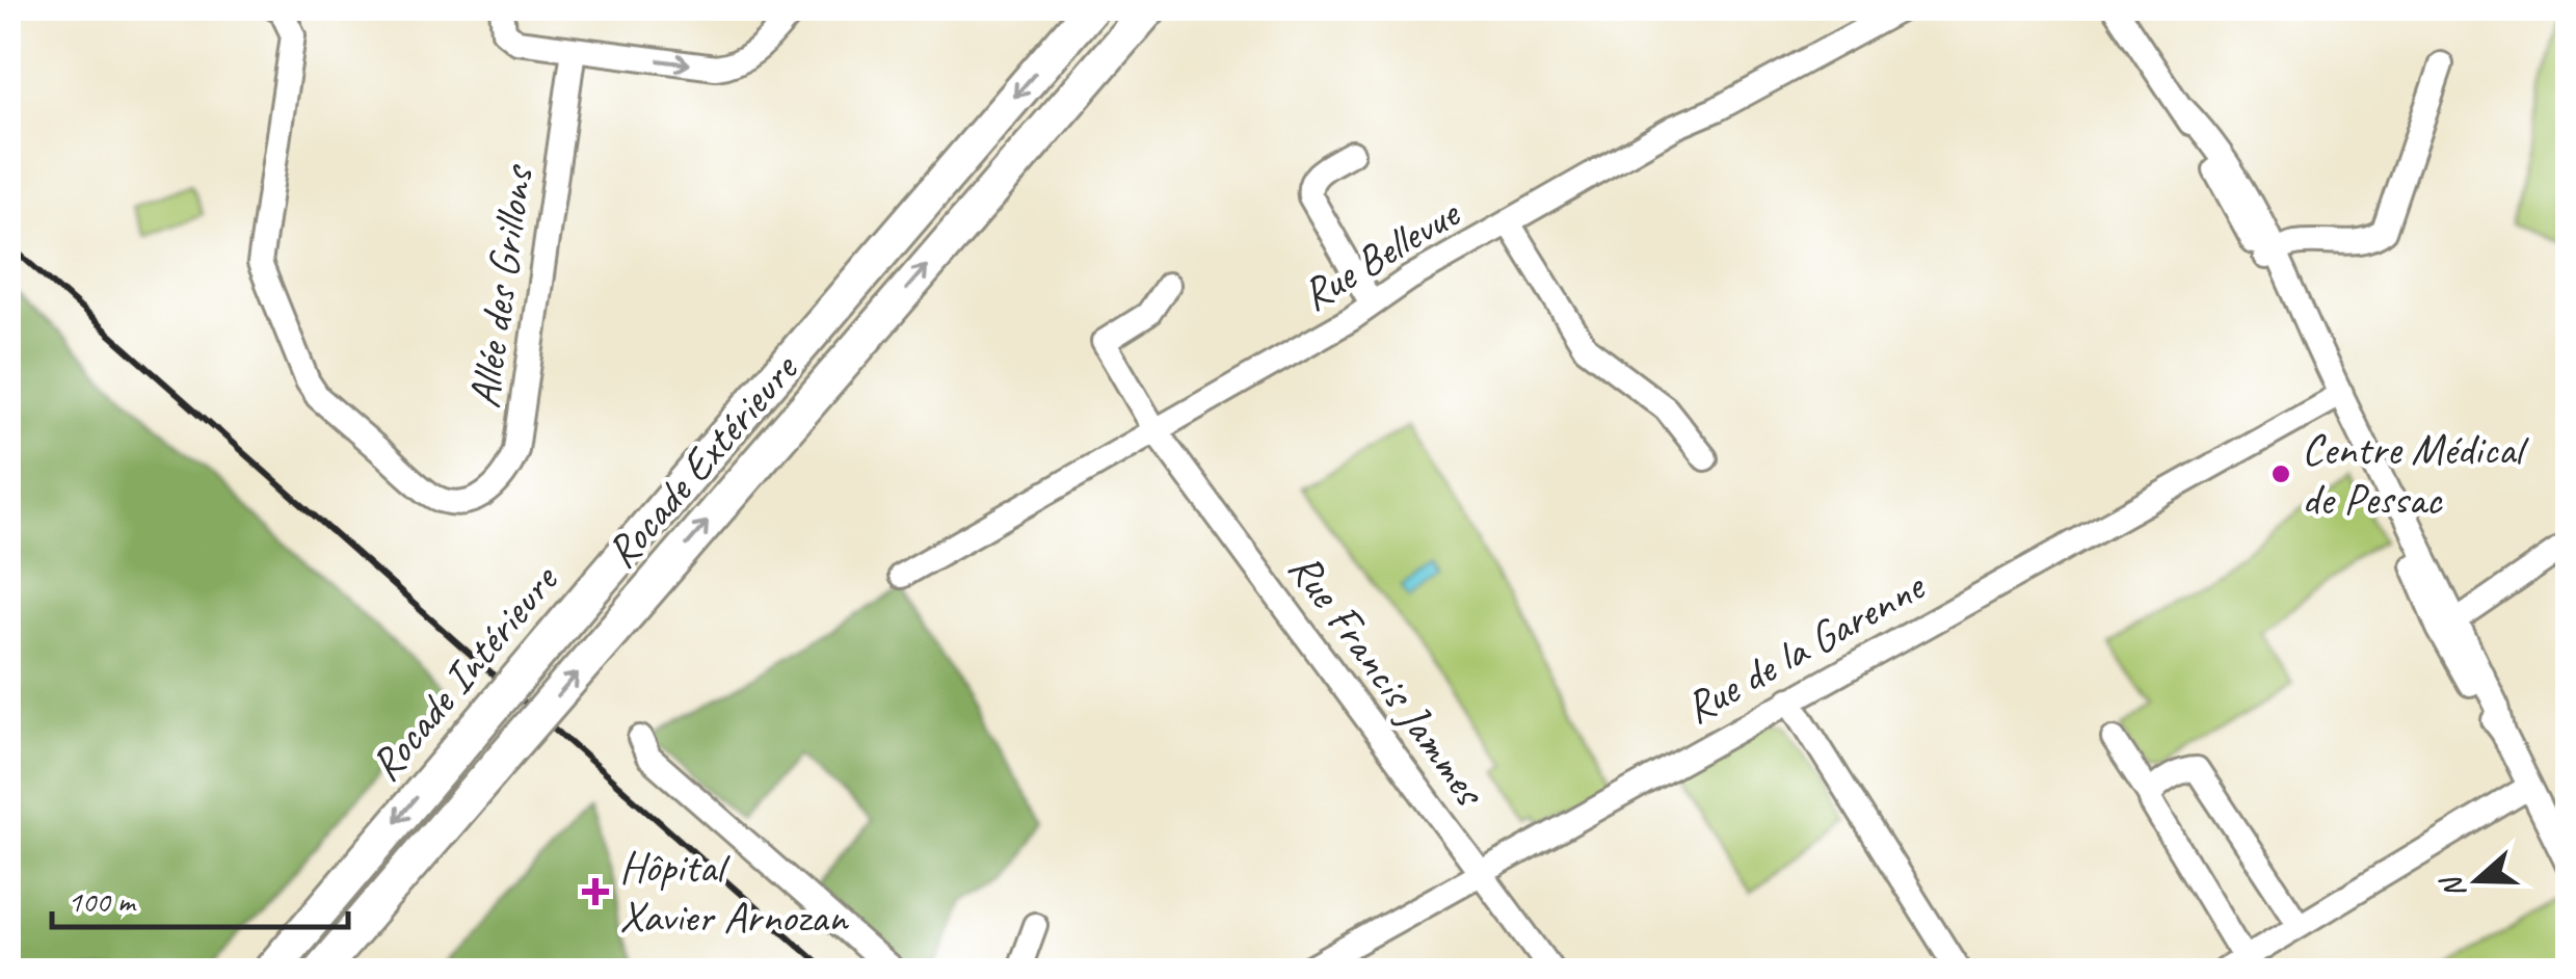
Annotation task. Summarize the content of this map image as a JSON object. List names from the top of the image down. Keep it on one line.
{"streets":{"highway":["Rocade Extérieure","Rocade Intérieure"],"street":["Rue Bellevue","Allée des Grillons","Rue de la Garenne","Rue Francis Jammes"]},"crossings":[["Rue Bellevue","Rue Francis Jammes"],["Rue de la Garenne","Rue Francis Jammes"]],"one_way":["Rocade Extérieure","Rocade Intérieure"],"places":{"other":["Centre Médical de Pessac"],"health":["Hôpital Xavier Arnozan"]},"scale_bar":"100 m","north":"left"}
